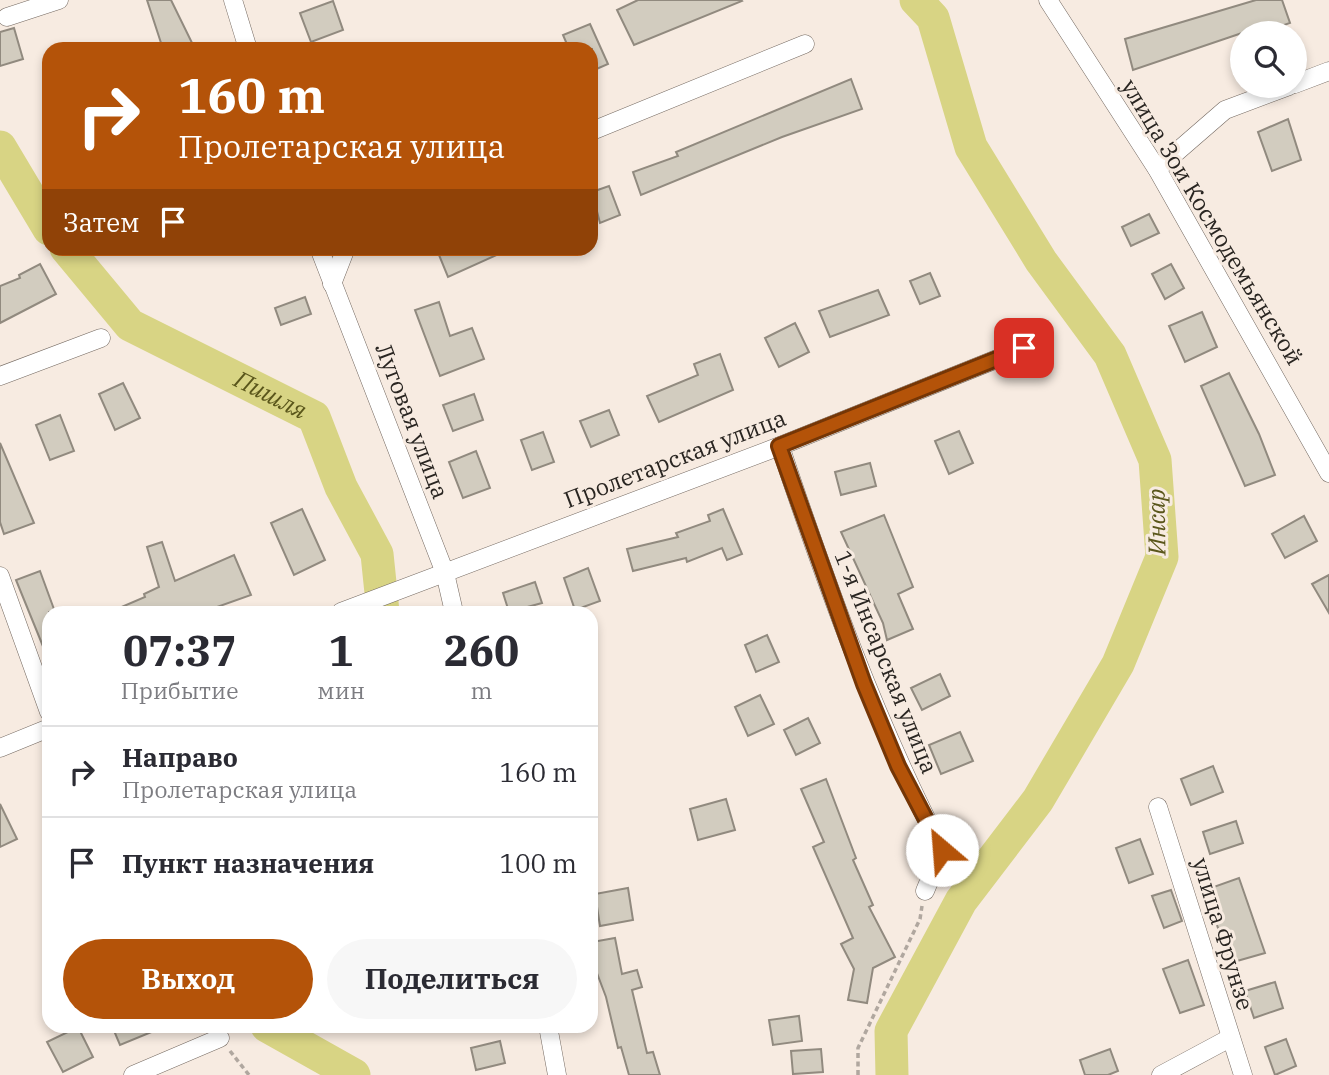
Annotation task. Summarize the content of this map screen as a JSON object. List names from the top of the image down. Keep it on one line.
{"streets":{"street":["улица Зои Космодемьянской","Луговая улица","Пролетарская улица","1-я Инсарская улица","улица Фрунзе"]},"crossings":[["Луговая улица","Пролетарская улица"],["Пролетарская улица","1-я Инсарская улица"]],"water":["Пишля","Инсар"],"page":{"turn":["160 m","Пролетарская улица"],"then":"Затем","eta":["07:37","Прибытие","1","мин","260","m"],"list":[{"name":"Направо","note":"Пролетарская улица","value":"160 m"},{"name":"Пункт назначения","value":"100 m"}],"buttons":["Выход","Поделиться"]}}
